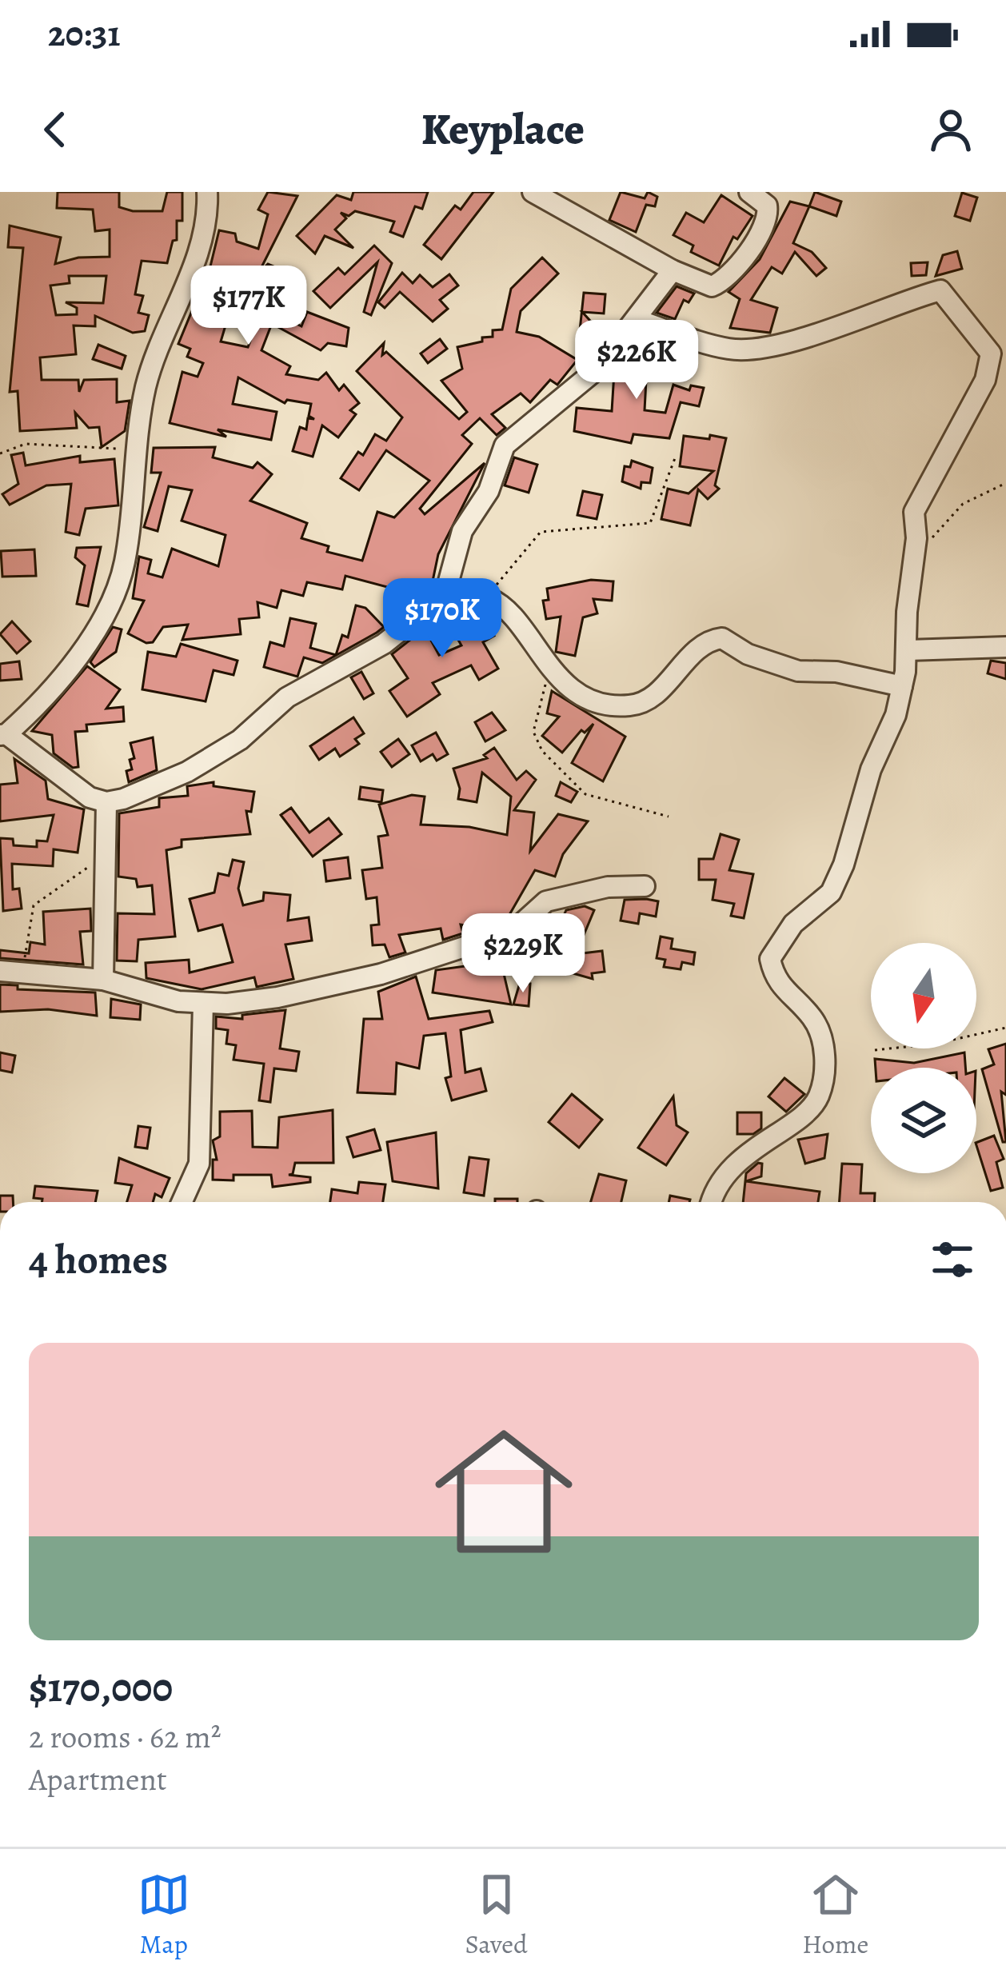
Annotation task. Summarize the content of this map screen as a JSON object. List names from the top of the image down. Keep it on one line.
{"north":"bottom","page":{"status":"20:31","header":"Keyplace","price":["$177K","$226K","$170K","$229K"],"heading":"4 homes","list":[{"name":"$170,000","note":"2 rooms · 62 m² · Apartment"}],"tabs":["Map","Saved","Home"]}}
